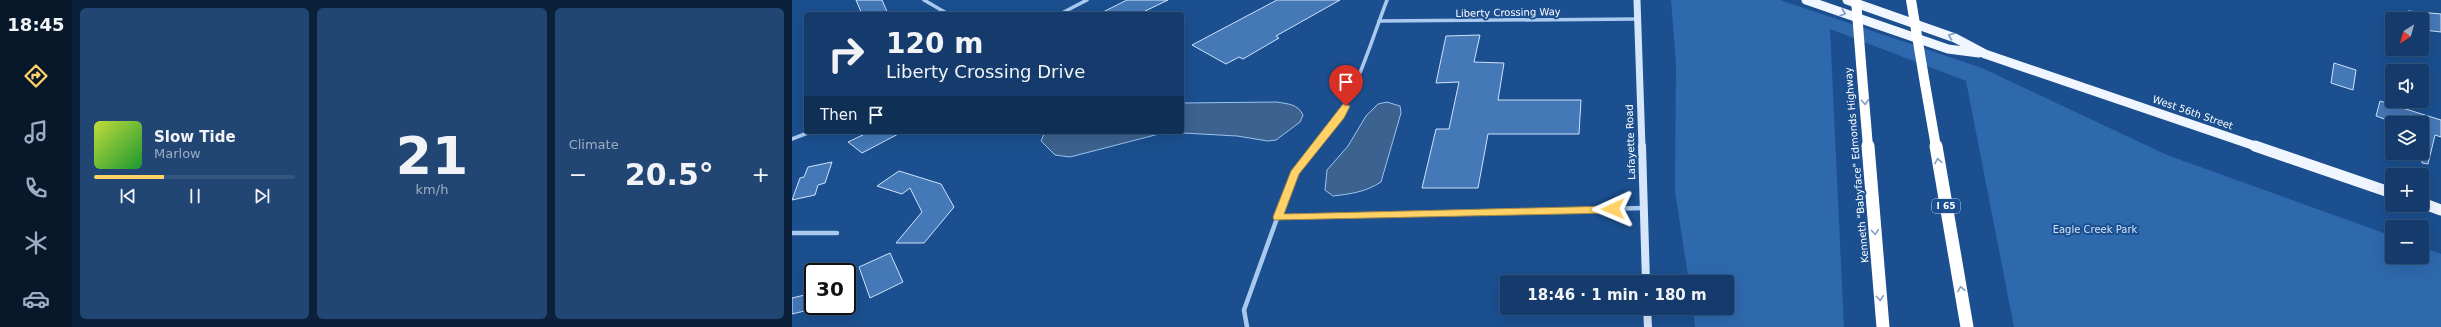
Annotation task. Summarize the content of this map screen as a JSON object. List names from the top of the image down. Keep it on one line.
{"streets":{"highway":["Kenneth \"Babyface\" Edmonds Highway","I 65"],"main road":["West 56th Street","Lafayette Road"],"street":["Liberty Crossing Way"]},"crossings":[["Liberty Crossing Way","Lafayette Road"]],"parks":["Eagle Creek Park"],"north":"bottom left","page":{"tabs":"18:45","tile":[["21","km/h"],"Climate"],"map_buttons":["+","−"],"turn":["120 m","Liberty Crossing Drive"],"then":"Then","song":["Slow Tide","Marlow"],"heat":["−","20.5°","+"],"limit":"30","trip":"18:46 · 1 min · 180 m"}}
